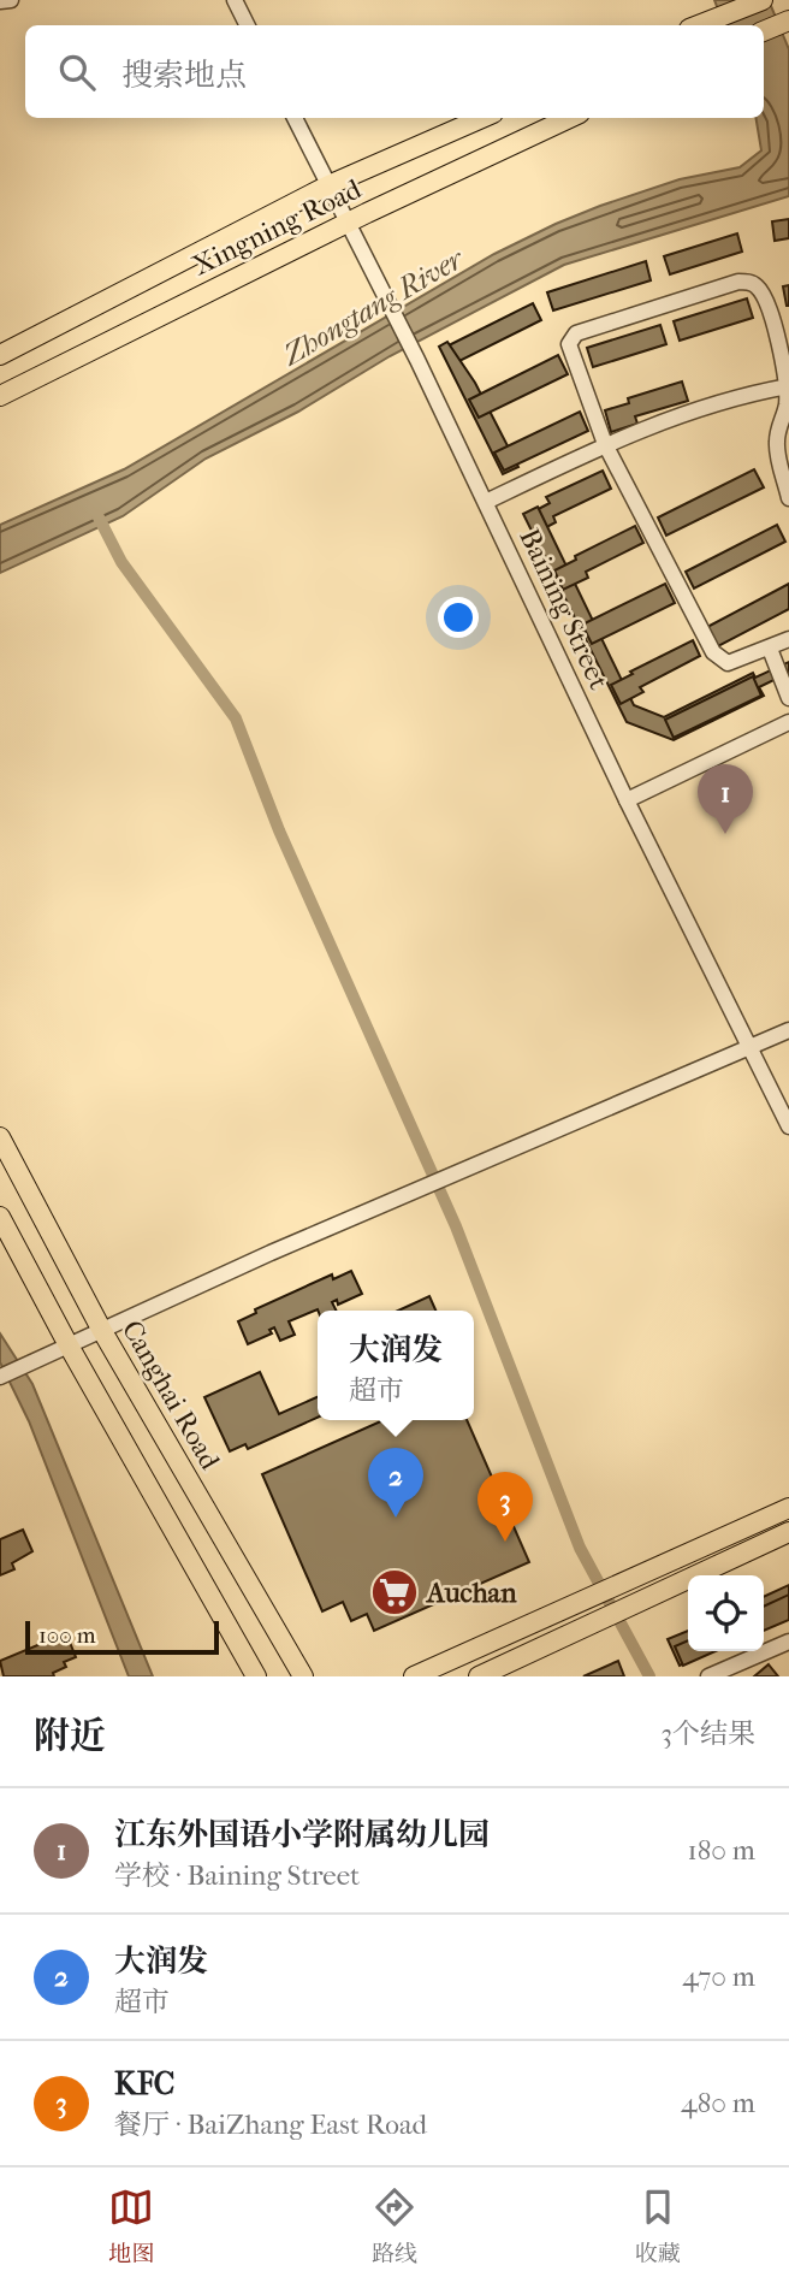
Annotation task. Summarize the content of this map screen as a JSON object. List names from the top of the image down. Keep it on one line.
{"streets":{"main road":["Xingning Road","Canghai Road"],"street":["Baining Street"]},"crossings":[["Xingning Road","Baining Street"]],"water":["Zhongtang River"],"places":{"supermarket":["Auchan"]},"scale_bar":"100 m","page":{"search":"搜索地点","pins":["1","2","3"],"popup":["大润发","超市"],"scale":"100 m","heading":["附近","3个结果"],"list":[{"mark":"1","name":"江东外国语小学附属幼儿园","note":"学校 · Baining Street","value":"180 m"},{"mark":"2","name":"大润发","note":"超市","value":"470 m"},{"mark":"3","name":"KFC","note":"餐厅 · BaiZhang East Road","value":"480 m"}],"nav":["地图","路线","收藏"]}}
